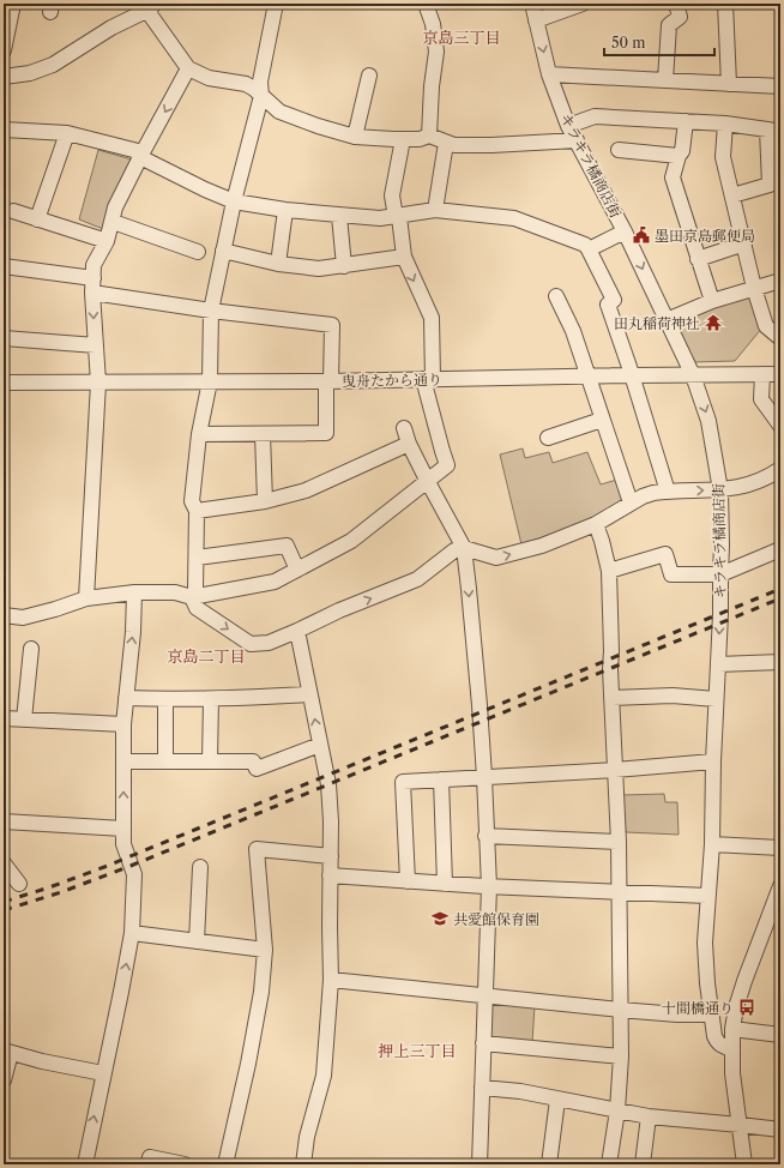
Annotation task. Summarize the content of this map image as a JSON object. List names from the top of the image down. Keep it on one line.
{"streets":{"street":["キラキラ橘商店街","曳舟たから通り"]},"crossings":[["キラキラ橘商店街","曳舟たから通り"]],"districts":["京島三丁目","京島二丁目","押上三丁目"],"places":{"public building":["墨田京島郵便局"],"temple":["田丸稲荷神社"],"school or university":["共愛館保育園"],"bus stop":["十間橋通り"]},"scale_bar":"50 m"}
